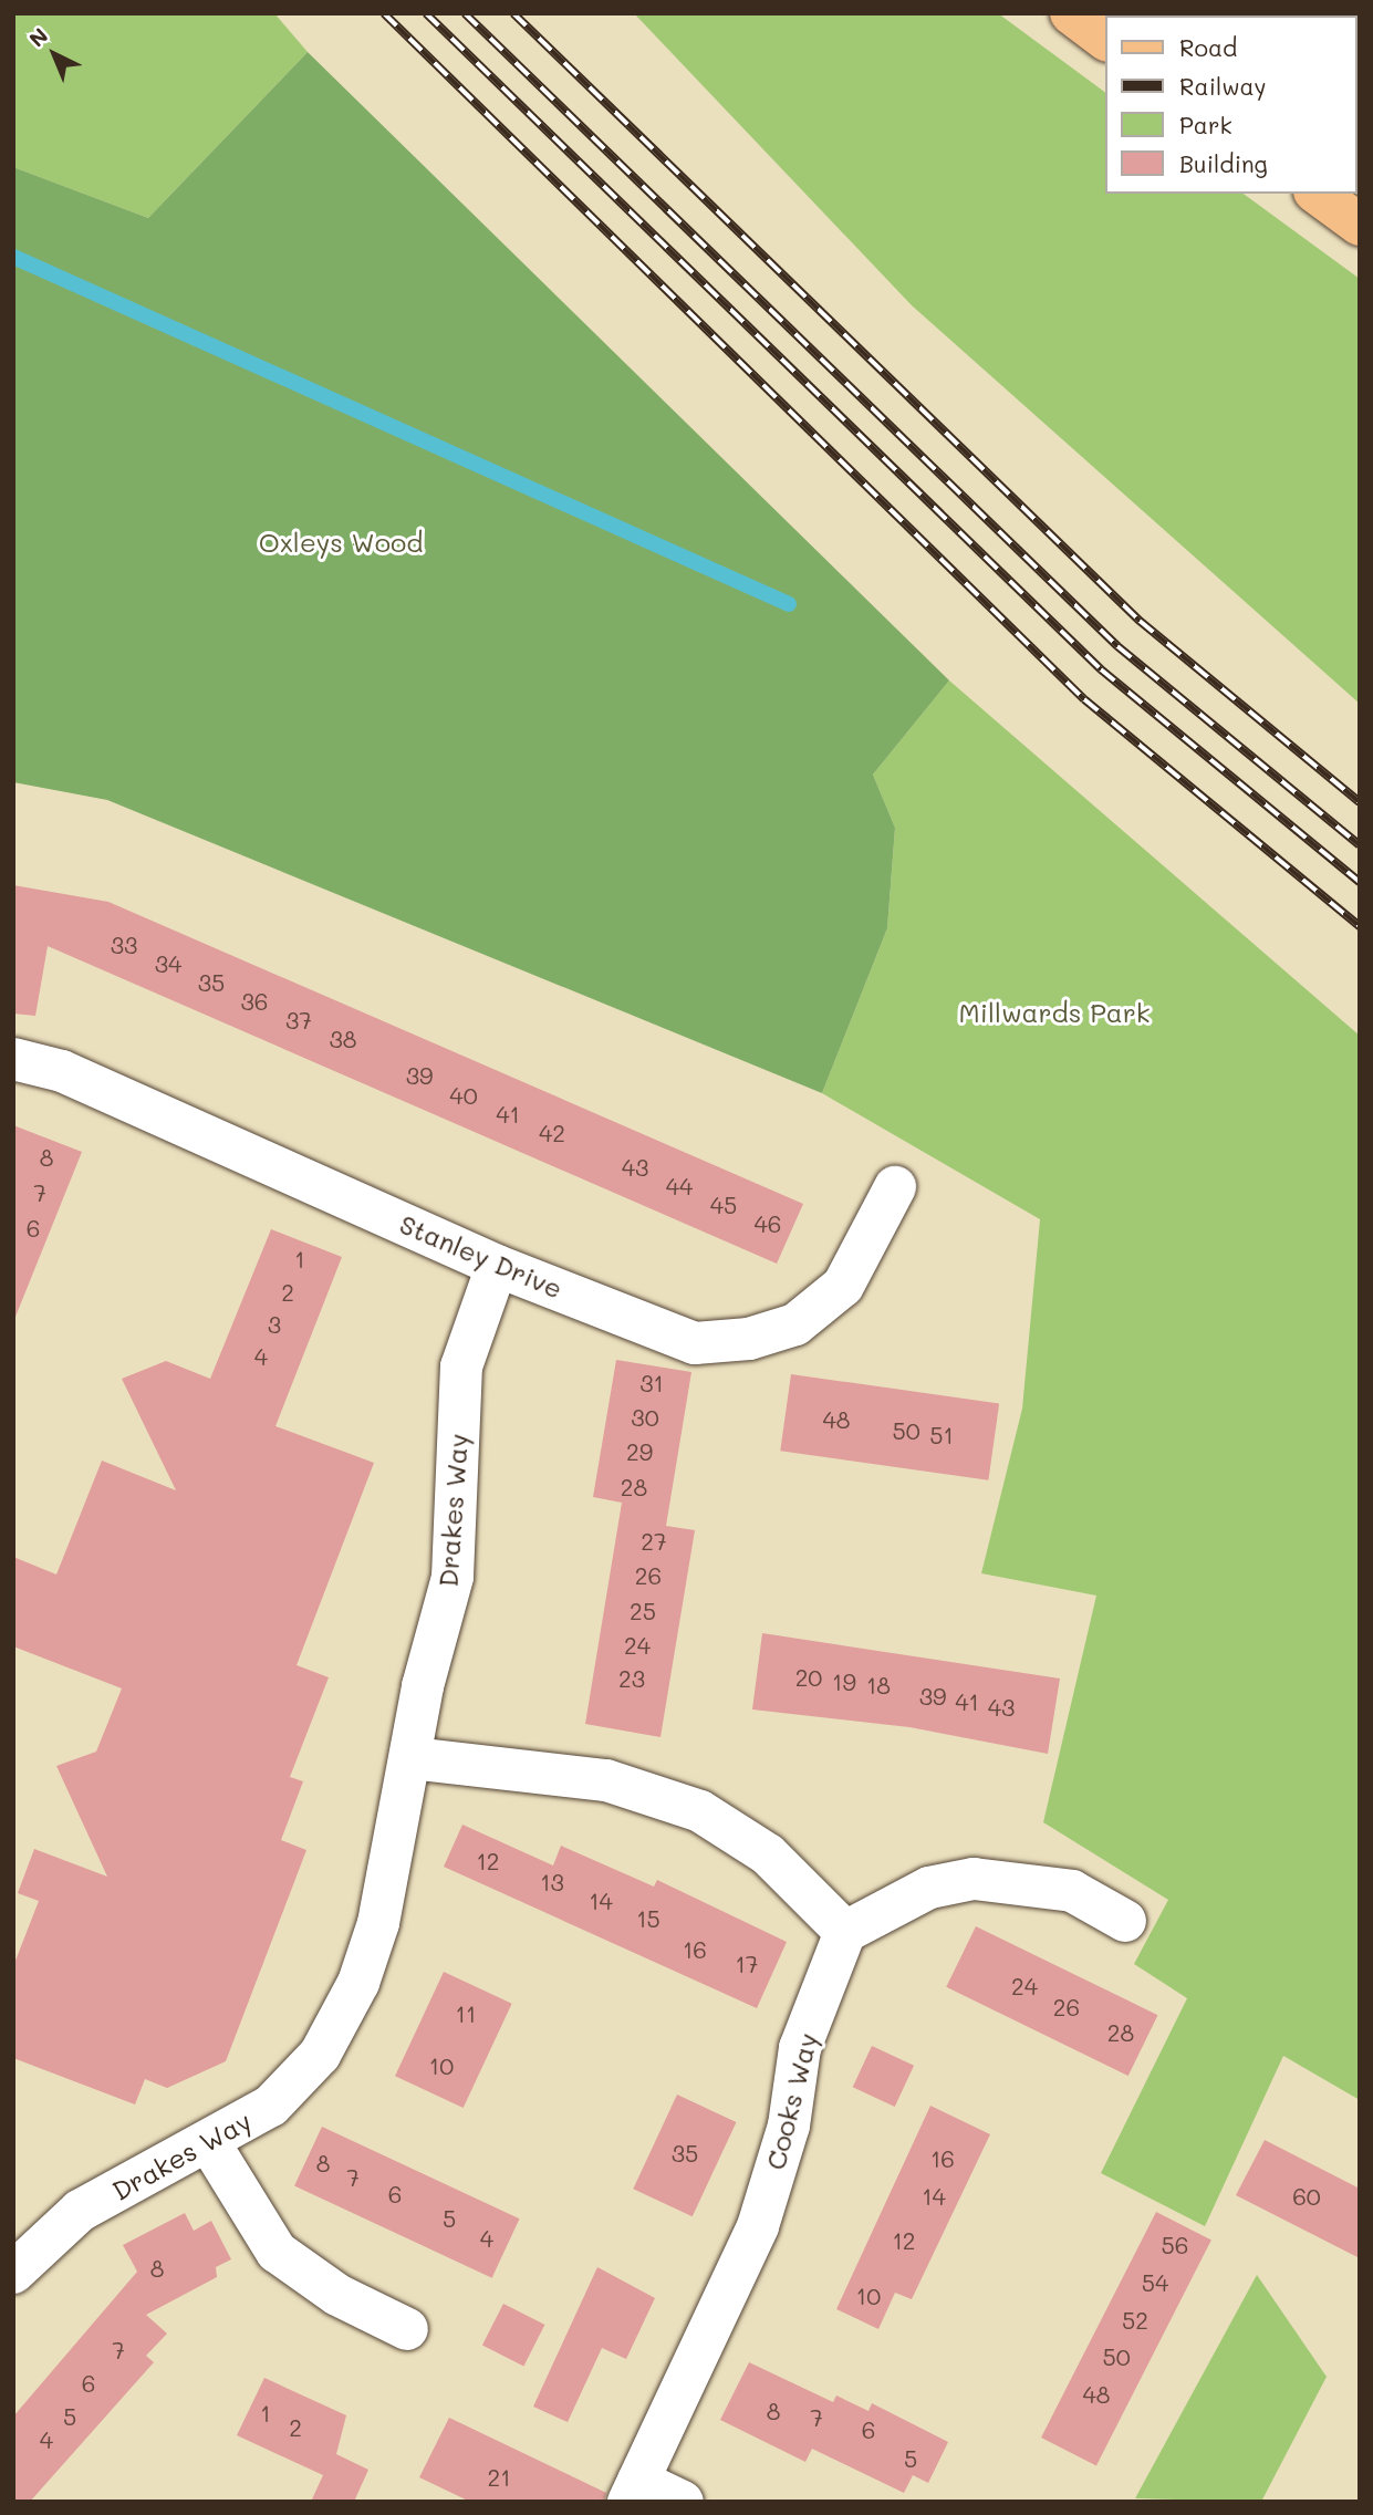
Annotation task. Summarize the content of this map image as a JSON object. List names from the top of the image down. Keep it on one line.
{"streets":{"street":["Stanley Drive","Drakes Way","Cooks Way"]},"crossings":[["Stanley Drive","Drakes Way"]],"parks":["Oxleys Wood","Millwards Park"],"house_numbers":["33","34","35","36","37","38","39","40","41","42","8","43","44","7","45","46","6","1","2","3","4","31","30","48","50","51","29","28","27","26","25","24","20","23","19","18","39","41","43","12","13","14","15","16","17","24","26","11","28","10","35","16","8","7","6","14","60","5","4","12","56","8","54","10","52","7","50","6","48","8","1","5","7","2","6","4","5","21"],"legend":["Road","Railway","Park","Building"],"north":"top left"}
